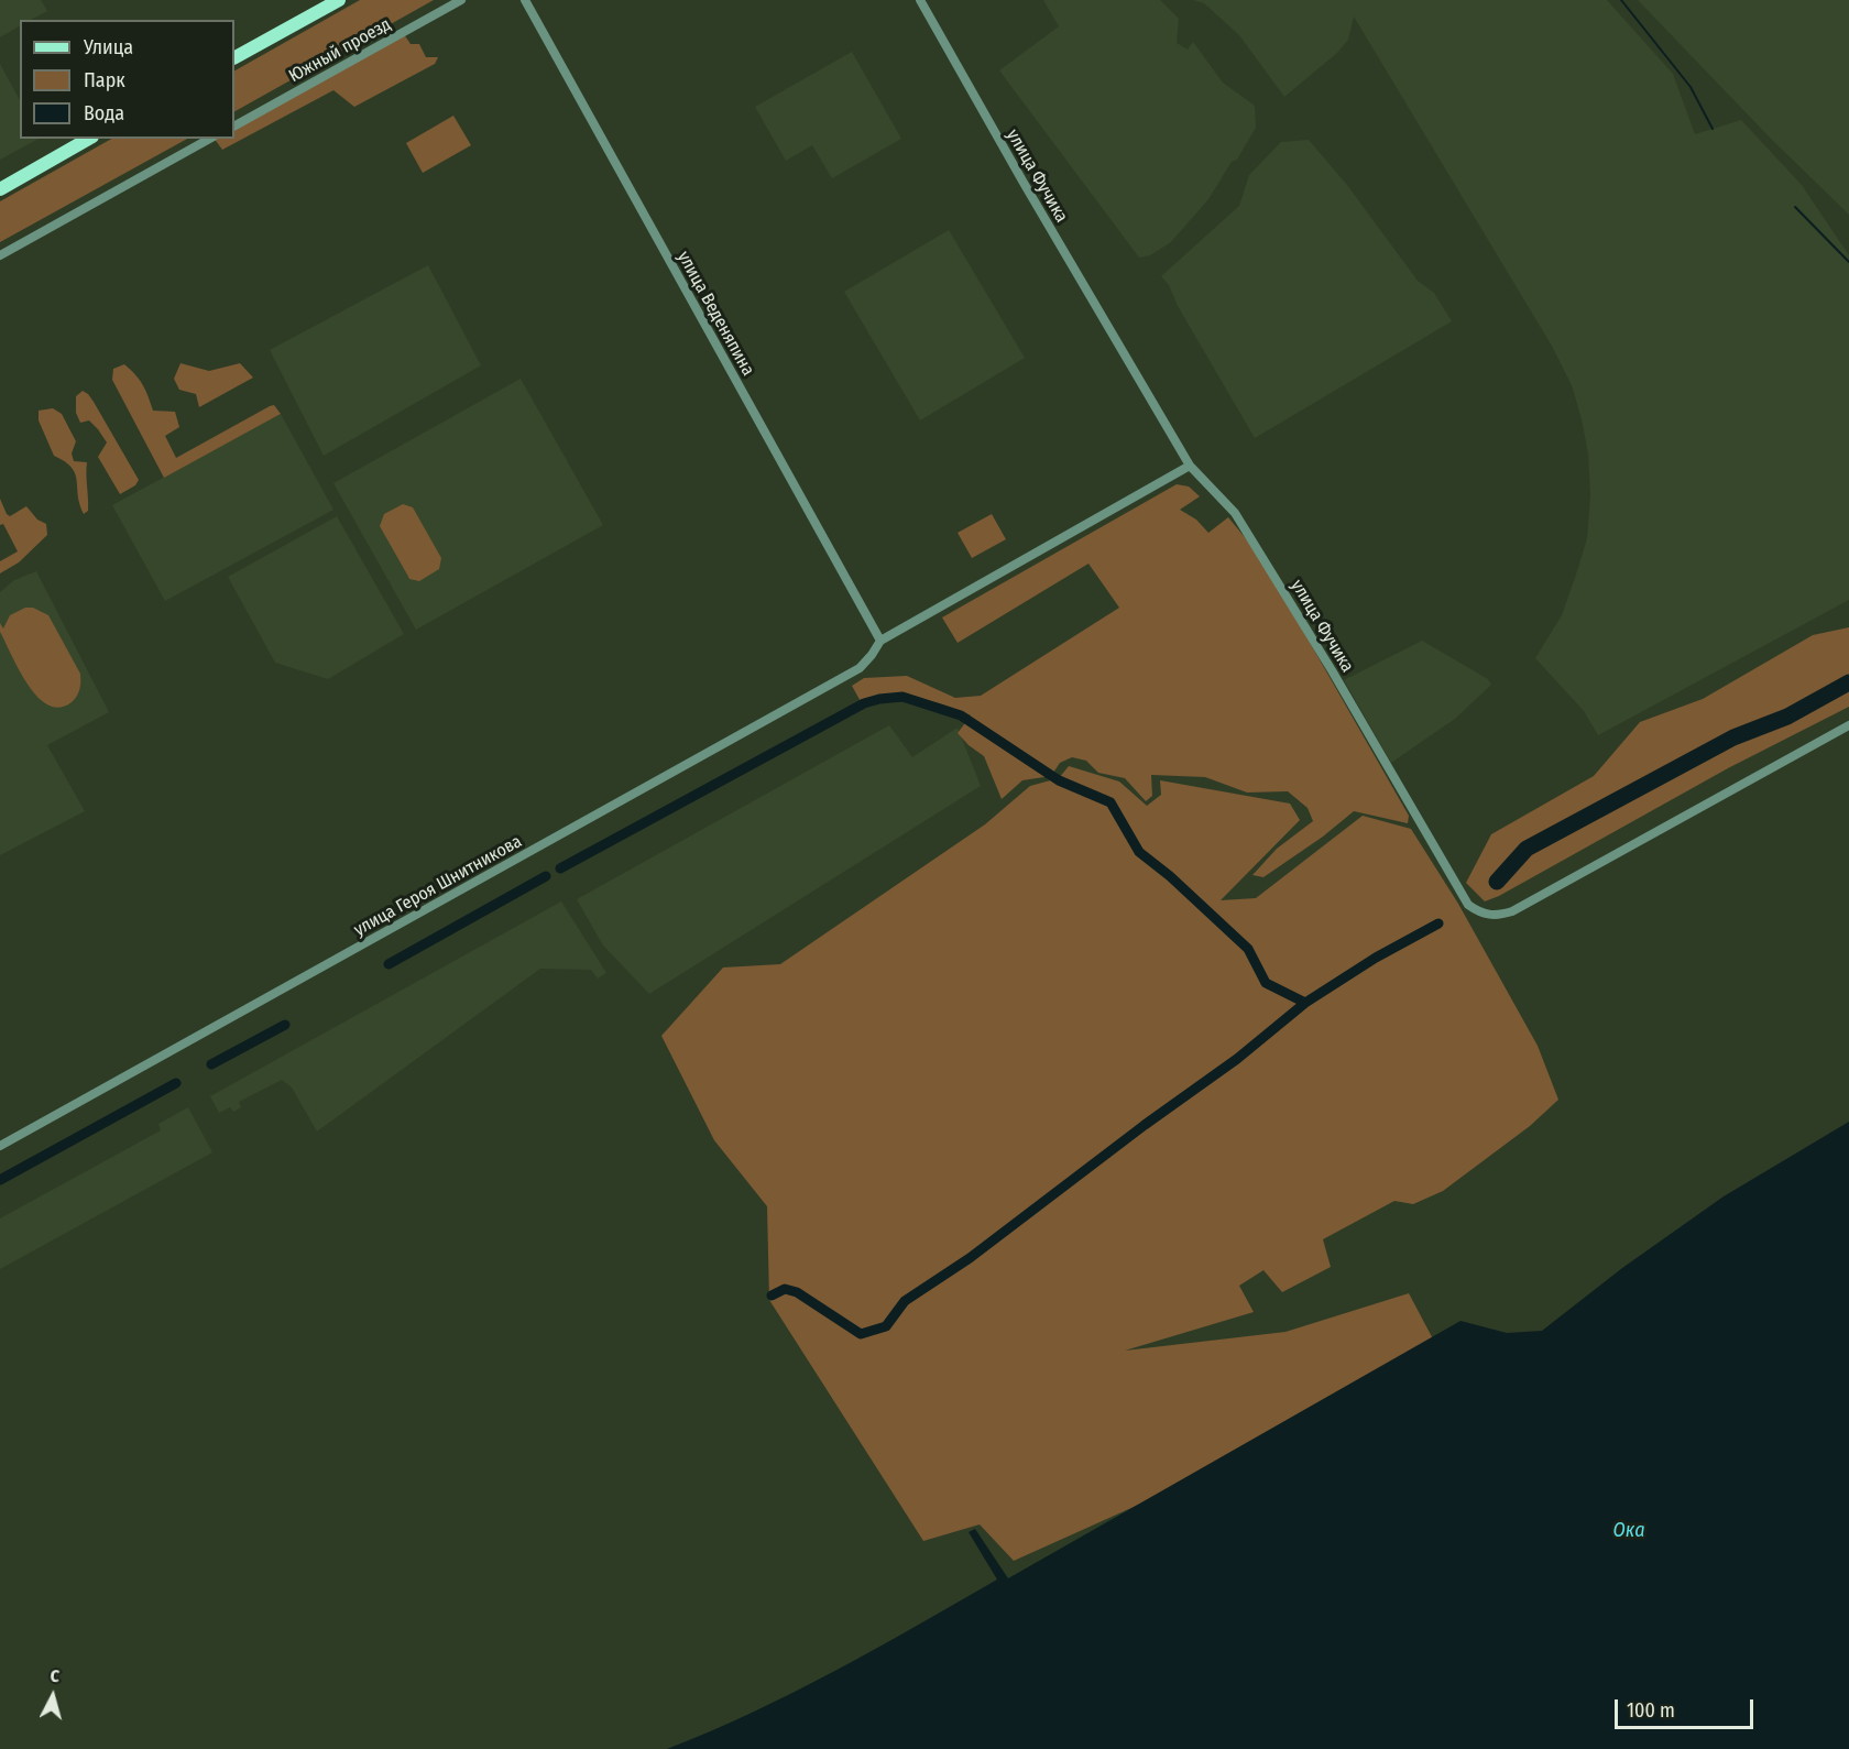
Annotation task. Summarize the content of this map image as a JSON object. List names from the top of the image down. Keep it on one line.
{"streets":{"street":["Южный проезд","улица Фучика","улица Веденяпина","улица Героя Шнитникова"]},"crossings":[["улица Веденяпина","улица Героя Шнитникова"]],"water":["Ока"],"legend":["Улица","Парк","Вода"],"scale_bar":"100 m","north":"top"}
